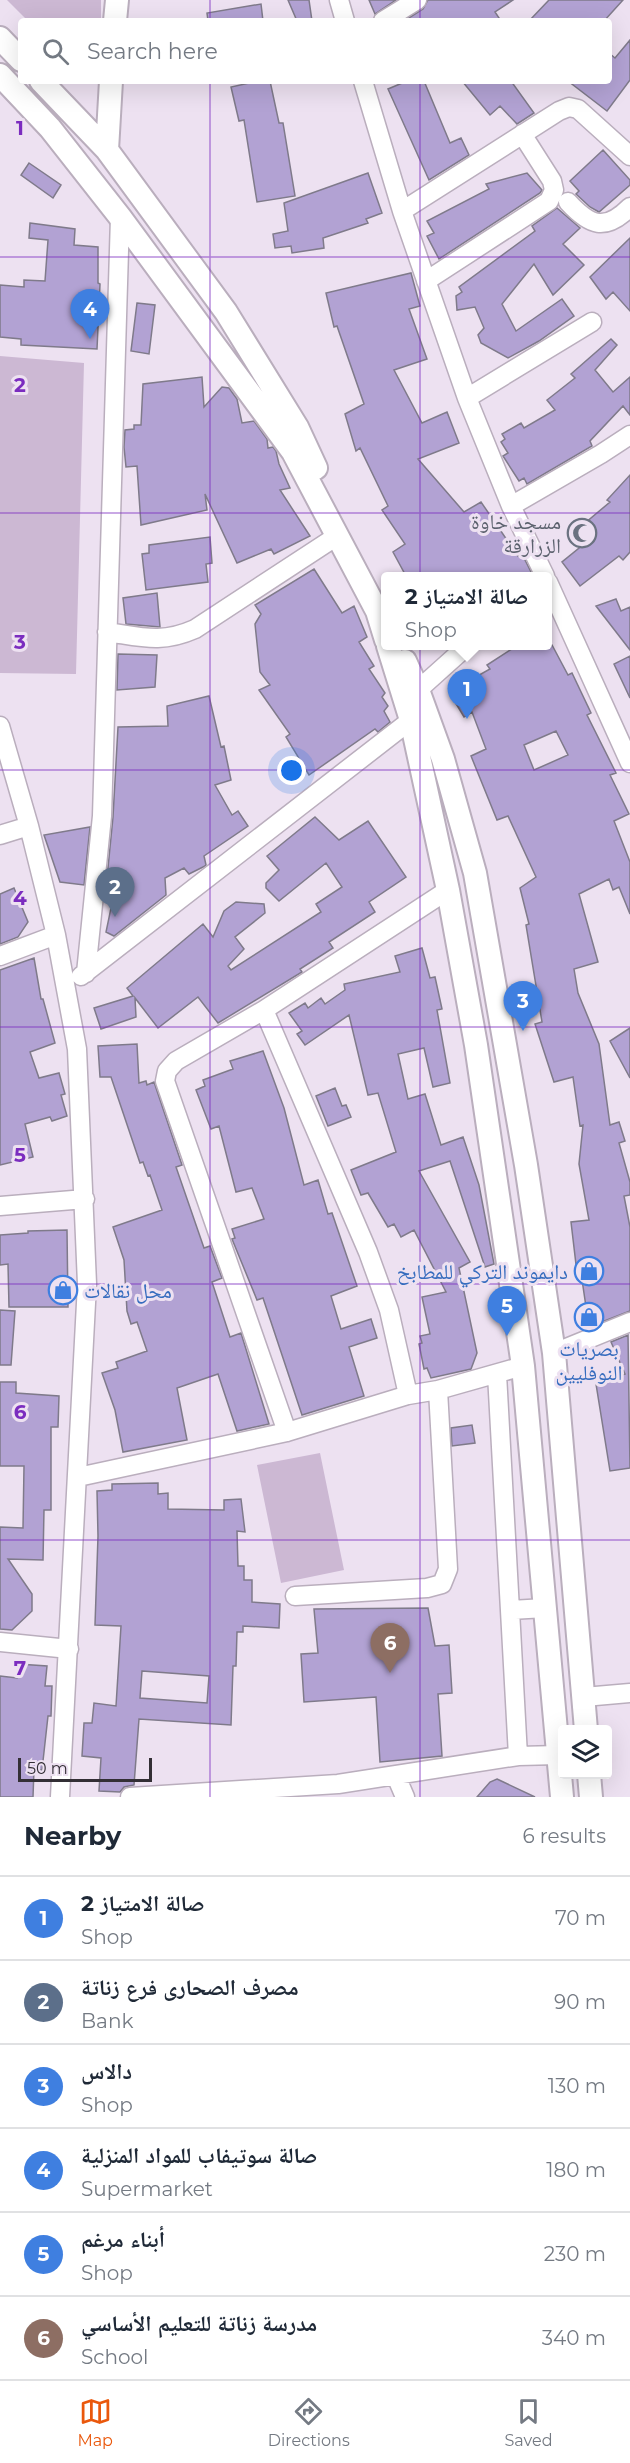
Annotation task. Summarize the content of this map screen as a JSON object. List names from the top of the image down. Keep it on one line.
{"places":{"mosque":["مسجد خاوة الزرارقة"],"shop":["دايموند التركي للمطابخ","محل نقالات","بصريات النوفليين"]},"scale_bar":"50 m","page":{"search":"Search here","pins":["4","1","2","3","5","6"],"popup":["صالة الامتياز 2","Shop"],"scale":"50 m","heading":["Nearby","6 results"],"list":[{"mark":"1","name":"صالة الامتياز 2","note":"Shop","value":"70 m"},{"mark":"2","name":"مصرف الصحارى فرع زناتة","note":"Bank","value":"90 m"},{"mark":"3","name":"دالاس","note":"Shop","value":"130 m"},{"mark":"4","name":"صالة سوتيفاب للمواد المنزلية","note":"Supermarket","value":"180 m"},{"mark":"5","name":"أبناء مرغم","note":"Shop","value":"230 m"},{"mark":"6","name":"مدرسة زناتة للتعليم الأساسي","note":"School","value":"340 m"}],"nav":["Map","Directions","Saved"]},"grid":{"rows":["1","2","3","4","5","6","7"]}}
